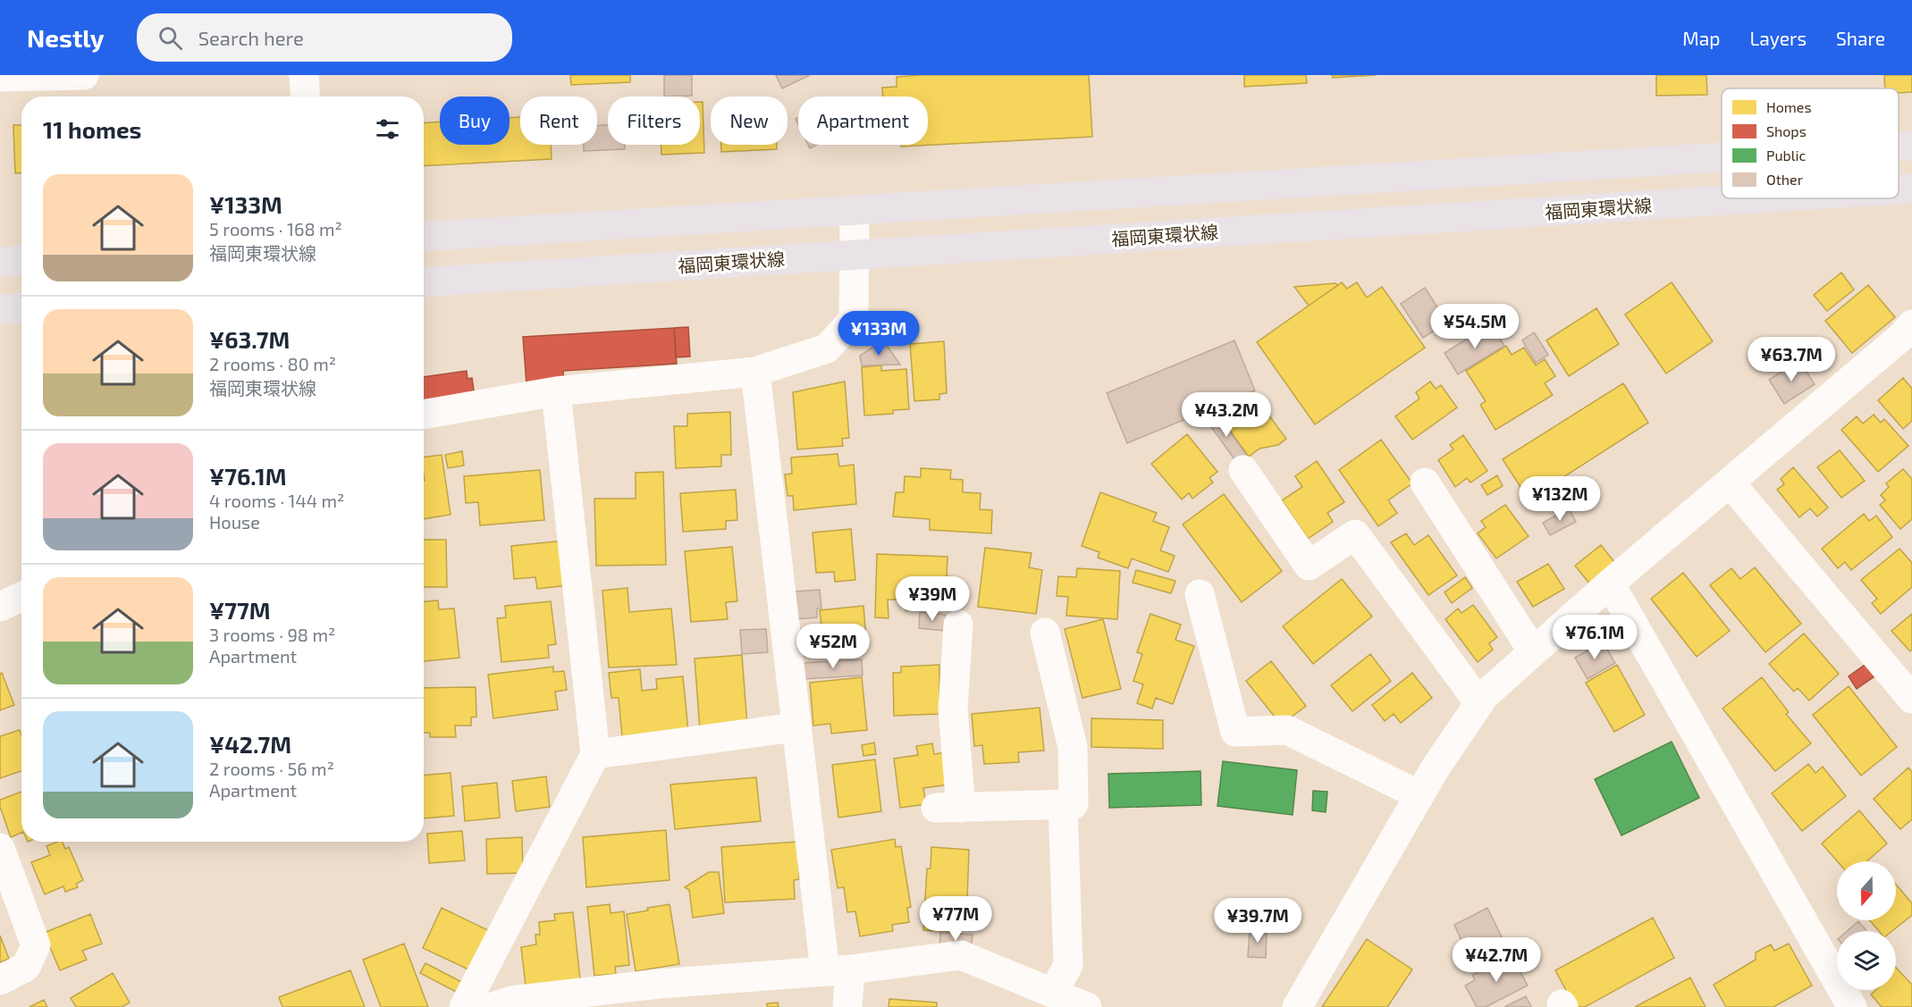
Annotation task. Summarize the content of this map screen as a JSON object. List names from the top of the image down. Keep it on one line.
{"streets":{"main road":["福岡東環状線"]},"legend":["Homes","Shops","Public","Other"],"north":"bottom","page":{"header":"Nestly","search":"Search here","nav":["Map","Layers","Share"],"chip":["Buy","Rent","Filters","New","Apartment"],"heading":"11 homes","list":[{"name":"¥133M","note":"5 rooms · 168 m² · 福岡東環状線"},{"name":"¥63.7M","note":"2 rooms · 80 m² · 福岡東環状線"},{"name":"¥76.1M","note":"4 rooms · 144 m² · House"},{"name":"¥77M","note":"3 rooms · 98 m² · Apartment"},{"name":"¥42.7M","note":"2 rooms · 56 m² · Apartment"}],"price":["¥54.5M","¥133M","¥63.7M","¥43.2M","¥132M","¥39M","¥76.1M","¥52M","¥77M","¥39.7M","¥42.7M"]}}
